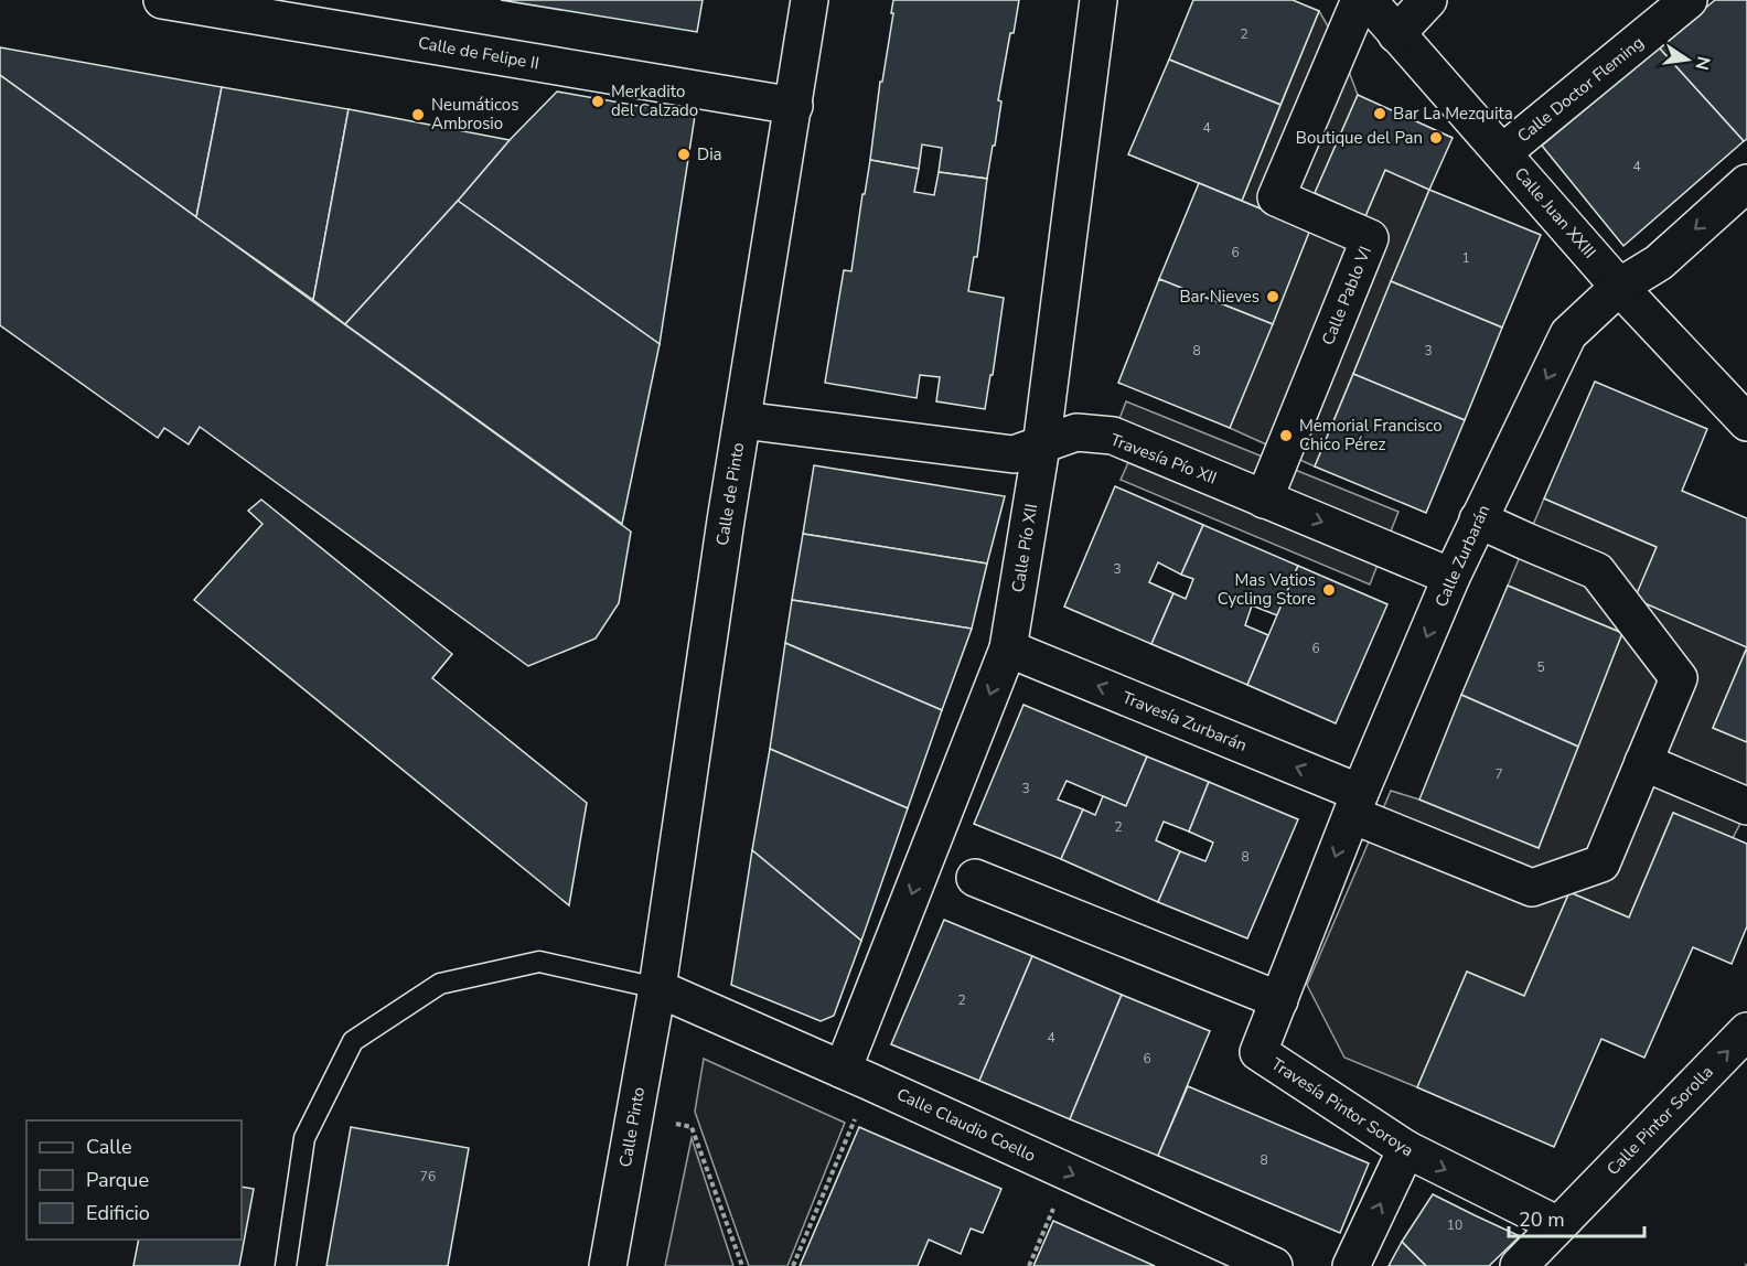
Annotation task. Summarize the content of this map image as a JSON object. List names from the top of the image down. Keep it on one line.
{"streets":{"street":["Calle de Felipe II","Calle Doctor Fleming","Calle Juan XXIII","Calle Pablo VI","Travesía Pío XII","Calle de Pinto","Calle Pío XII","Calle Zurbarán","Travesía Zurbarán","Travesía Pintor Soroya","Calle Pintor Sorolla","Calle Claudio Coello","Calle Pinto"]},"crossings":[["Calle de Felipe II","Calle de Pinto"],["Calle Doctor Fleming","Calle Juan XXIII"],["Calle Juan XXIII","Calle Zurbarán"],["Calle Pablo VI","Travesía Pío XII"],["Travesía Pío XII","Calle de Pinto"],["Travesía Pío XII","Calle Pío XII"],["Travesía Pío XII","Calle Zurbarán"],["Calle de Pinto","Calle Claudio Coello"],["Calle de Pinto","Calle Pinto"],["Calle Pío XII","Travesía Zurbarán"],["Calle Pío XII","Calle Claudio Coello"],["Calle Zurbarán","Travesía Zurbarán"],["Calle Zurbarán","Travesía Pintor Soroya"],["Travesía Pintor Soroya","Calle Pintor Sorolla"],["Calle Claudio Coello","Calle Pinto"]],"one_way":["Calle Pío XII","Calle Zurbarán","Travesía Pintor Soroya","Calle Pintor Sorolla"],"places":["Merkadito del Calzado","Bar La Mezquita","Neumáticos Ambrosio","Boutique del Pan","Dia","Bar Nieves","Memorial Francisco Chico Pérez","Mas Vatios Cycling Store"],"house_numbers":["2","4","4","6","1","8","3","3","6","5","7","3","2","8","2","4","6","8","76","10"],"legend":["Calle","Parque","Edificio"],"scale_bar":"20 m","north":"right"}
